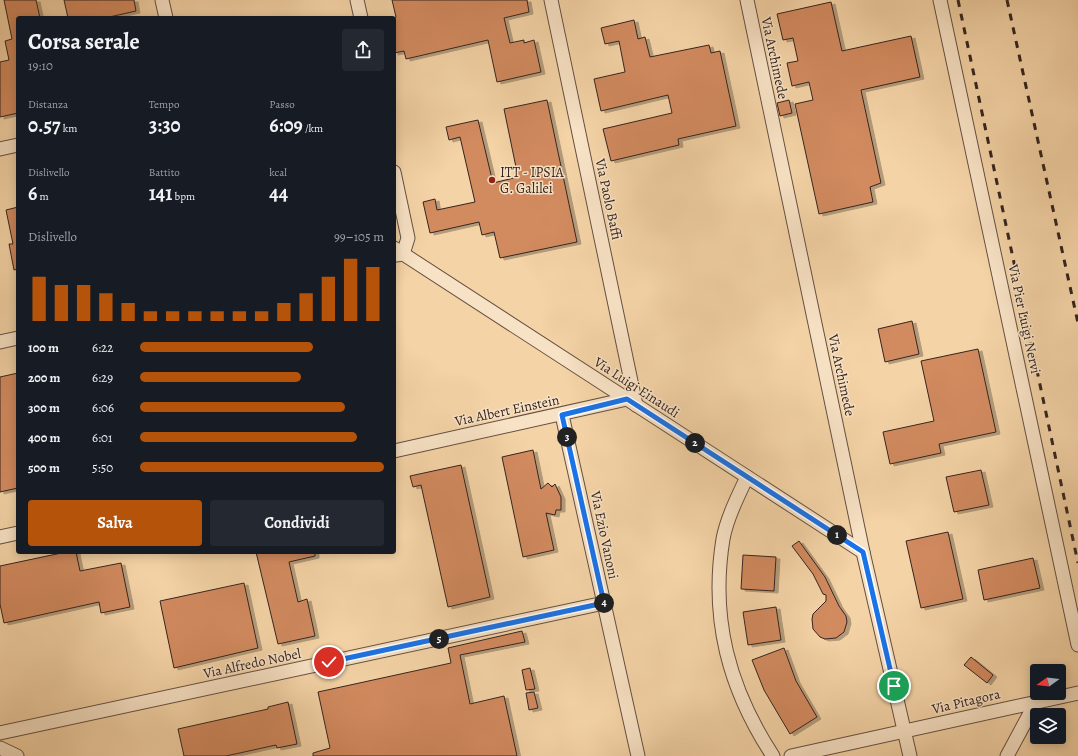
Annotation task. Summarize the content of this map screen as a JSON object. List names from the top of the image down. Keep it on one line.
{"streets":{"street":["Via Archimede","Via Paolo Baffi","Via Pier Luigi Nervi","Via Luigi Einaudi","Via Albert Einstein","Via Ezio Vanoni","Via Alfredo Nobel","Via Pitagora"]},"crossings":[["Via Archimede","Via Luigi Einaudi"],["Via Archimede","Via Pitagora"],["Via Paolo Baffi","Via Luigi Einaudi"],["Via Paolo Baffi","Via Albert Einstein"],["Via Luigi Einaudi","Via Albert Einstein"],["Via Albert Einstein","Via Ezio Vanoni"],["Via Ezio Vanoni","Via Alfredo Nobel"]],"places":["ITT - IPSIA G. Galilei"],"north":"left","page":{"heading":["Corsa serale","19:10"],"stats":[["Distanza","0.57 km"],["Tempo","3:30"],["Passo","6:09 /km"],["Dislivello","6 m"],["Battito","141 bpm"],["kcal","44"]],"chart":["Dislivello","99–105 m"],"list":[{"name":"100 m","note":"6:22"},{"name":"200 m","note":"6:29"},{"name":"300 m","note":"6:06"},{"name":"400 m","note":"6:01"},{"name":"500 m","note":"5:50"}],"pins":["3","2","1","4","5"],"buttons":["Salva","Condividi"]}}
